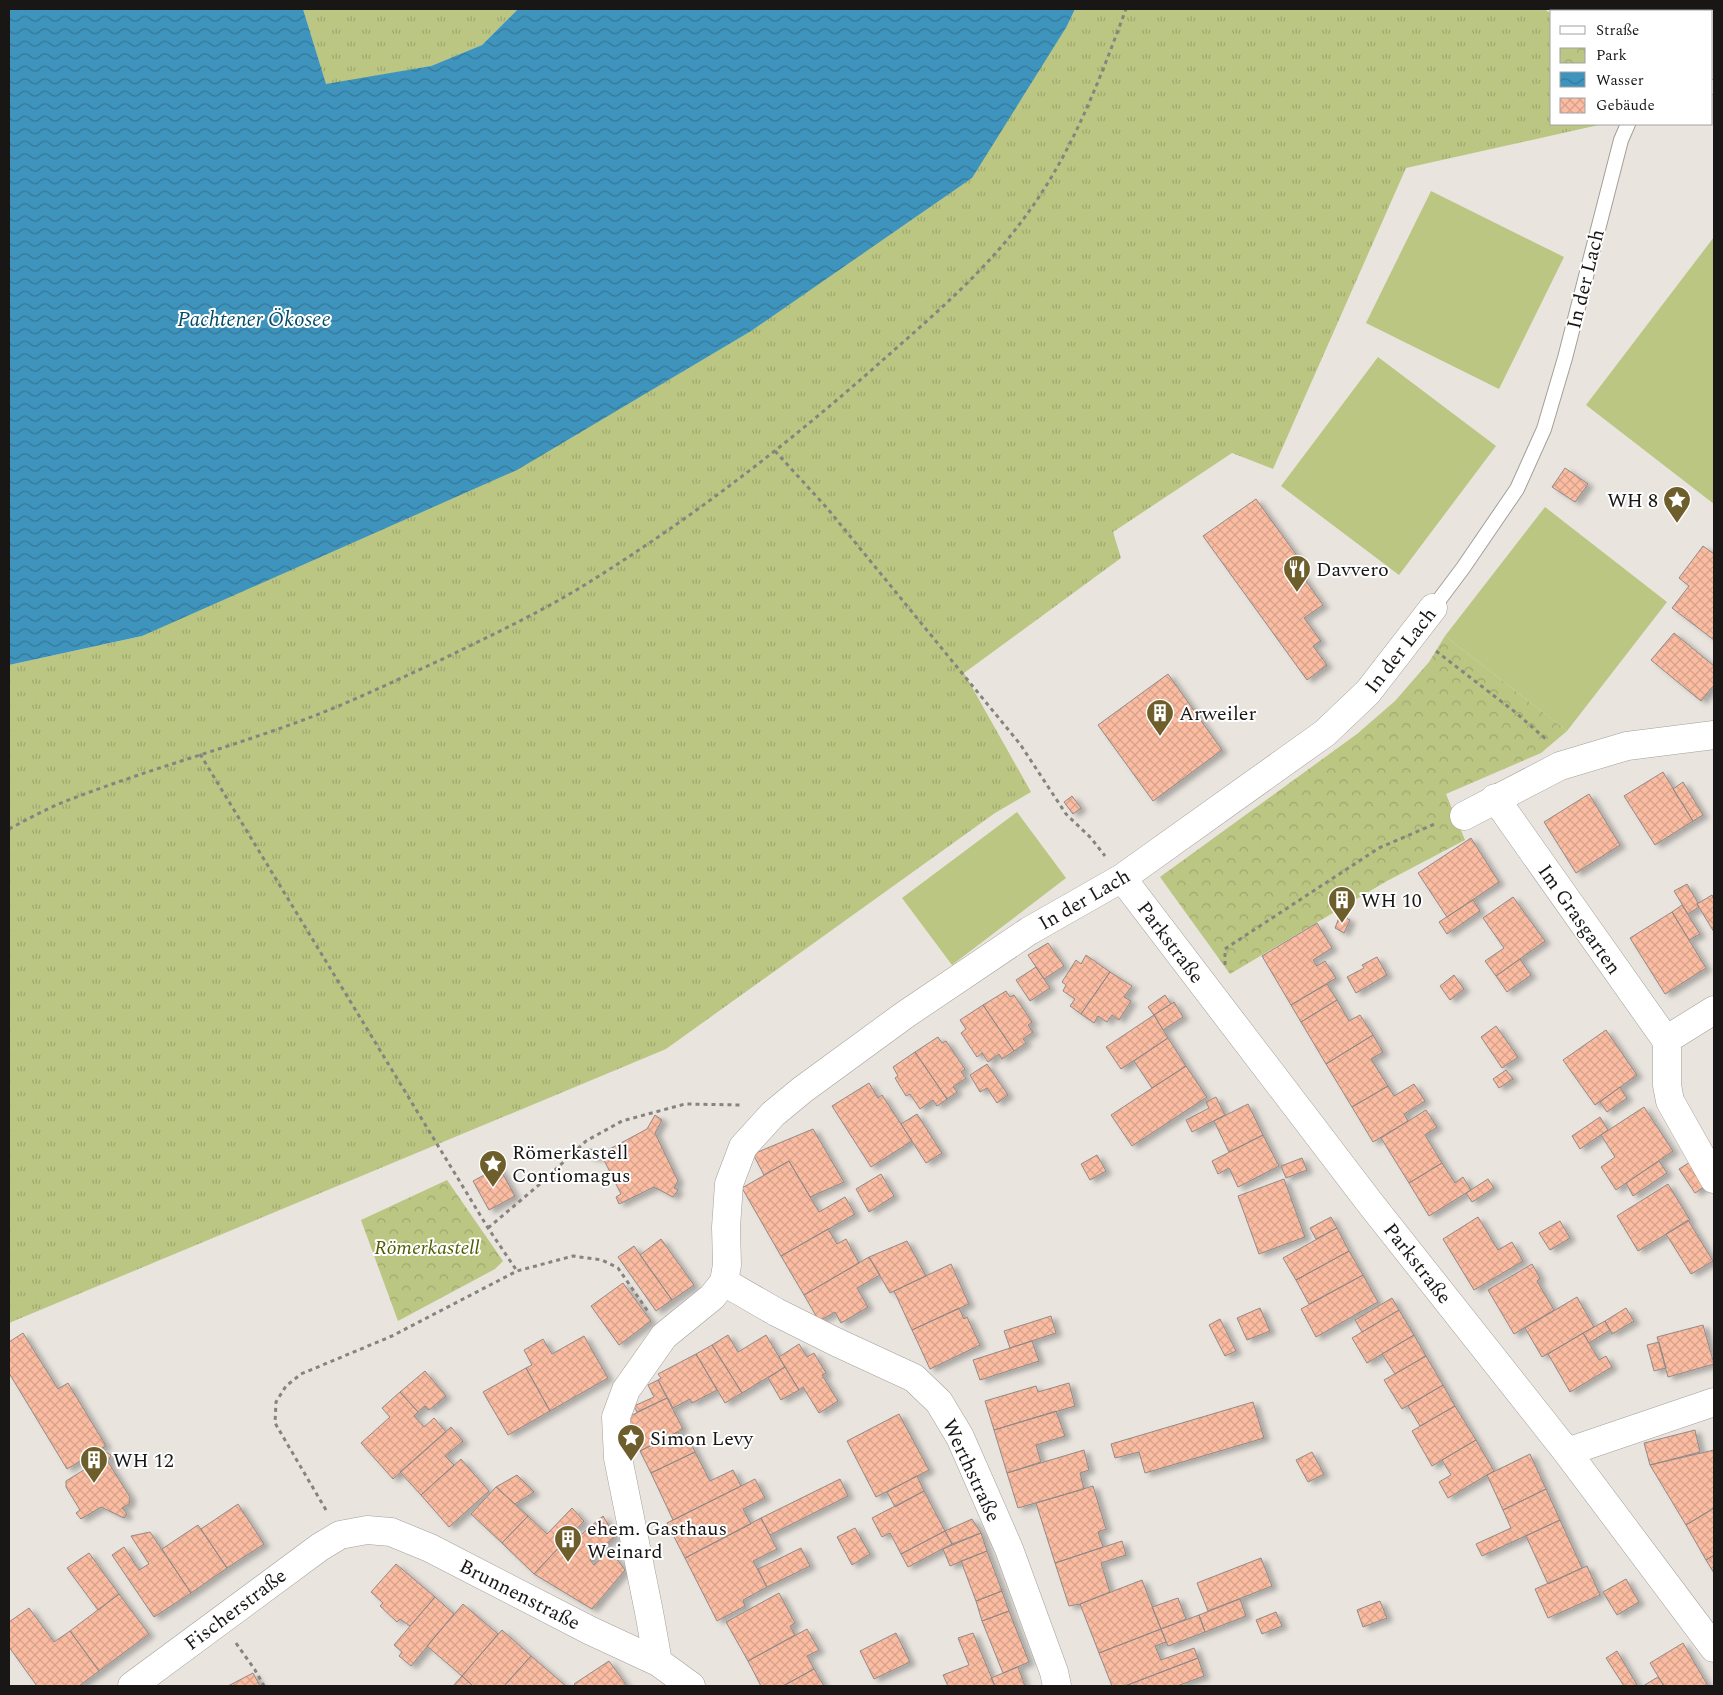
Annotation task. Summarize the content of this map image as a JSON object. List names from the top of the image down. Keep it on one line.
{"streets":{"street":["In der Lach","Im Grasgarten","Parkstraße","Werthstraße","Brunnenstraße","Fischerstraße"]},"crossings":[["In der Lach","Parkstraße"],["In der Lach","Werthstraße"],["Brunnenstraße","Fischerstraße"]],"water":["Pachtener Ökosee"],"parks":["Römerkastell"],"places":{"place":["WH 8","Römerkastell Contiomagus","Simon Levy"],"restaurant":["Davvero"],"building":["Arweiler","WH 10","WH 12","ehem. Gasthaus Weinard"]},"legend":["Straße","Park","Wasser","Gebäude"]}
